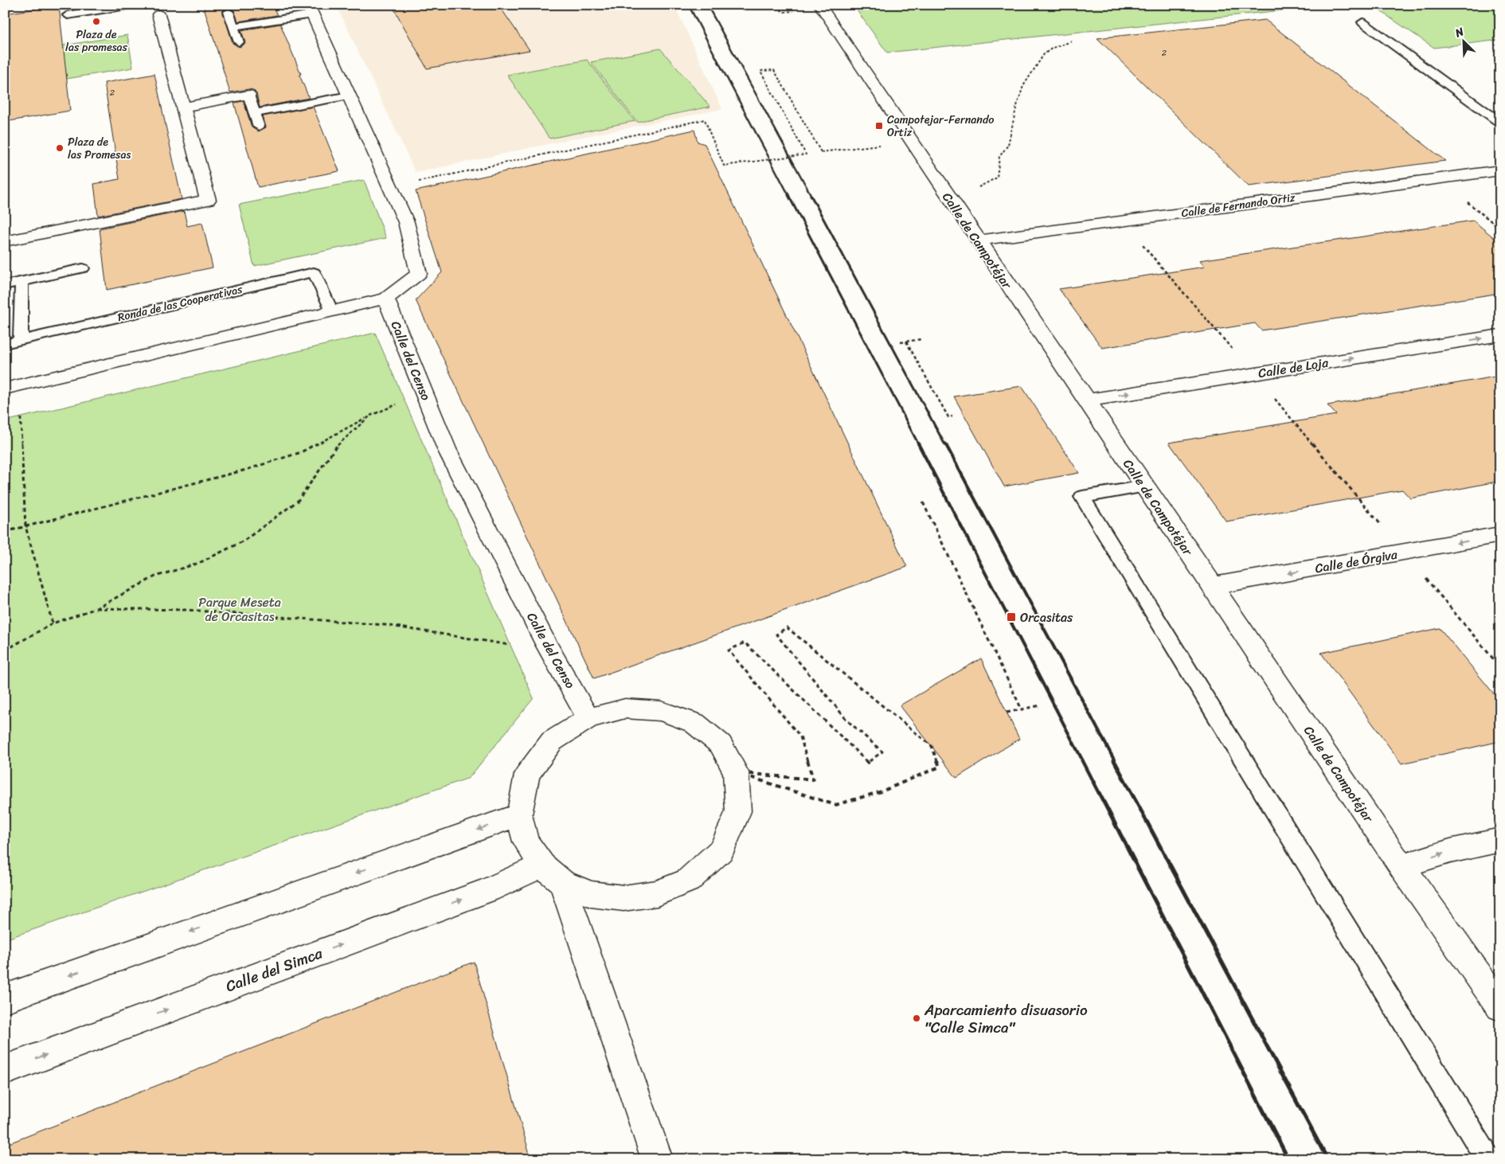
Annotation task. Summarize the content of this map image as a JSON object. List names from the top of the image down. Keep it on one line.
{"streets":{"street":["Calle de Fernando Ortiz","Calle de Campotéjar","Calle del Censo","Calle de Loja","Calle de Órgiva","Calle del Simca"],"lane":["Ronda de las Cooperativas"]},"crossings":[["Calle de Fernando Ortiz","Calle de Campotéjar"],["Calle de Campotéjar","Calle de Loja"],["Calle de Campotéjar","Calle de Órgiva"]],"one_way":["Calle de Loja","Calle de Órgiva"],"parks":["Parque Meseta de Orcasitas"],"places":{"other":["Plaza de las promesas","Plaza de las Promesas","Aparcamiento disuasorio \"Calle Simca\""],"transit":["Campotejar-Fernando Ortiz","Orcasitas"]},"house_numbers":["2","2"],"north":"top left"}
